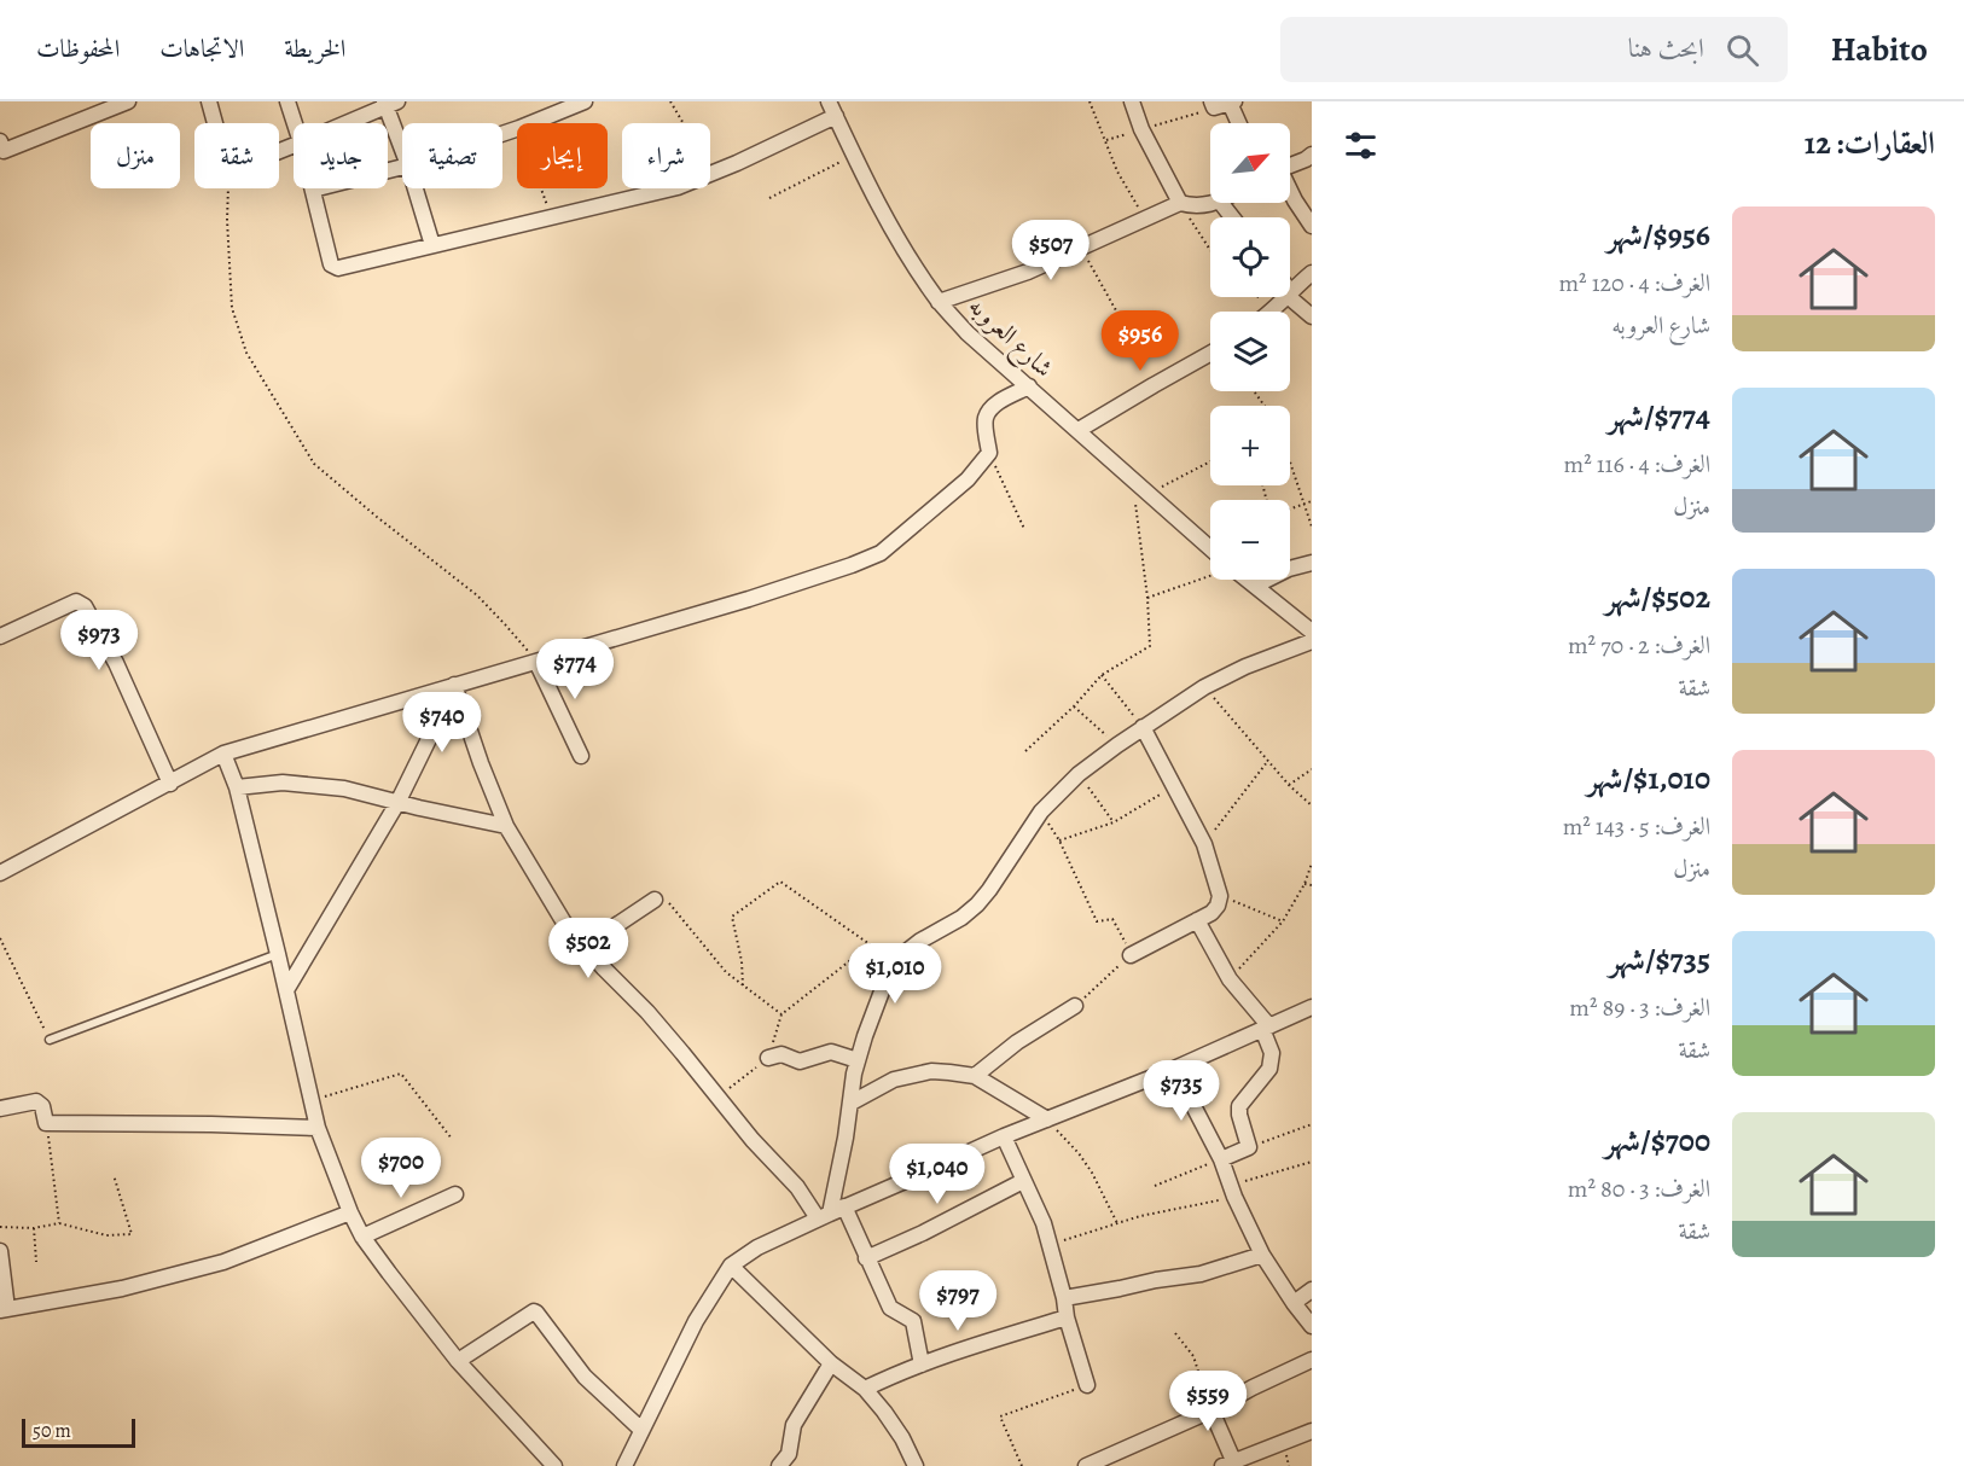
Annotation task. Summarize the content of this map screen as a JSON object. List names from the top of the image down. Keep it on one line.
{"streets":{"street":["شارع العروبه"]},"scale_bar":"50 m","north":"top right","page":{"header":"Habito","search":"ابحث هنا","nav":["الخريطة","الاتجاهات","المحفوظات"],"heading":"العقارات: 12","map_buttons":["+","−"],"chip":["شراء","إيجار","تصفية","جديد","شقة","منزل"],"list":[{"name":"$956/شهر","note":"الغرف: 4 · 120 m² · شارع العروبه"},{"name":"$774/شهر","note":"الغرف: 4 · 116 m² · منزل"},{"name":"$502/شهر","note":"الغرف: 2 · 70 m² · شقة"},{"name":"$1,010/شهر","note":"الغرف: 5 · 143 m² · منزل"},{"name":"$735/شهر","note":"الغرف: 3 · 89 m² · شقة"},{"name":"$700/شهر","note":"الغرف: 3 · 80 m² · شقة"}],"price":["$507","$956","$973","$774","$740","$502","$1,010","$735","$700","$1,040","$797","$559"],"scale":"50 m"}}
